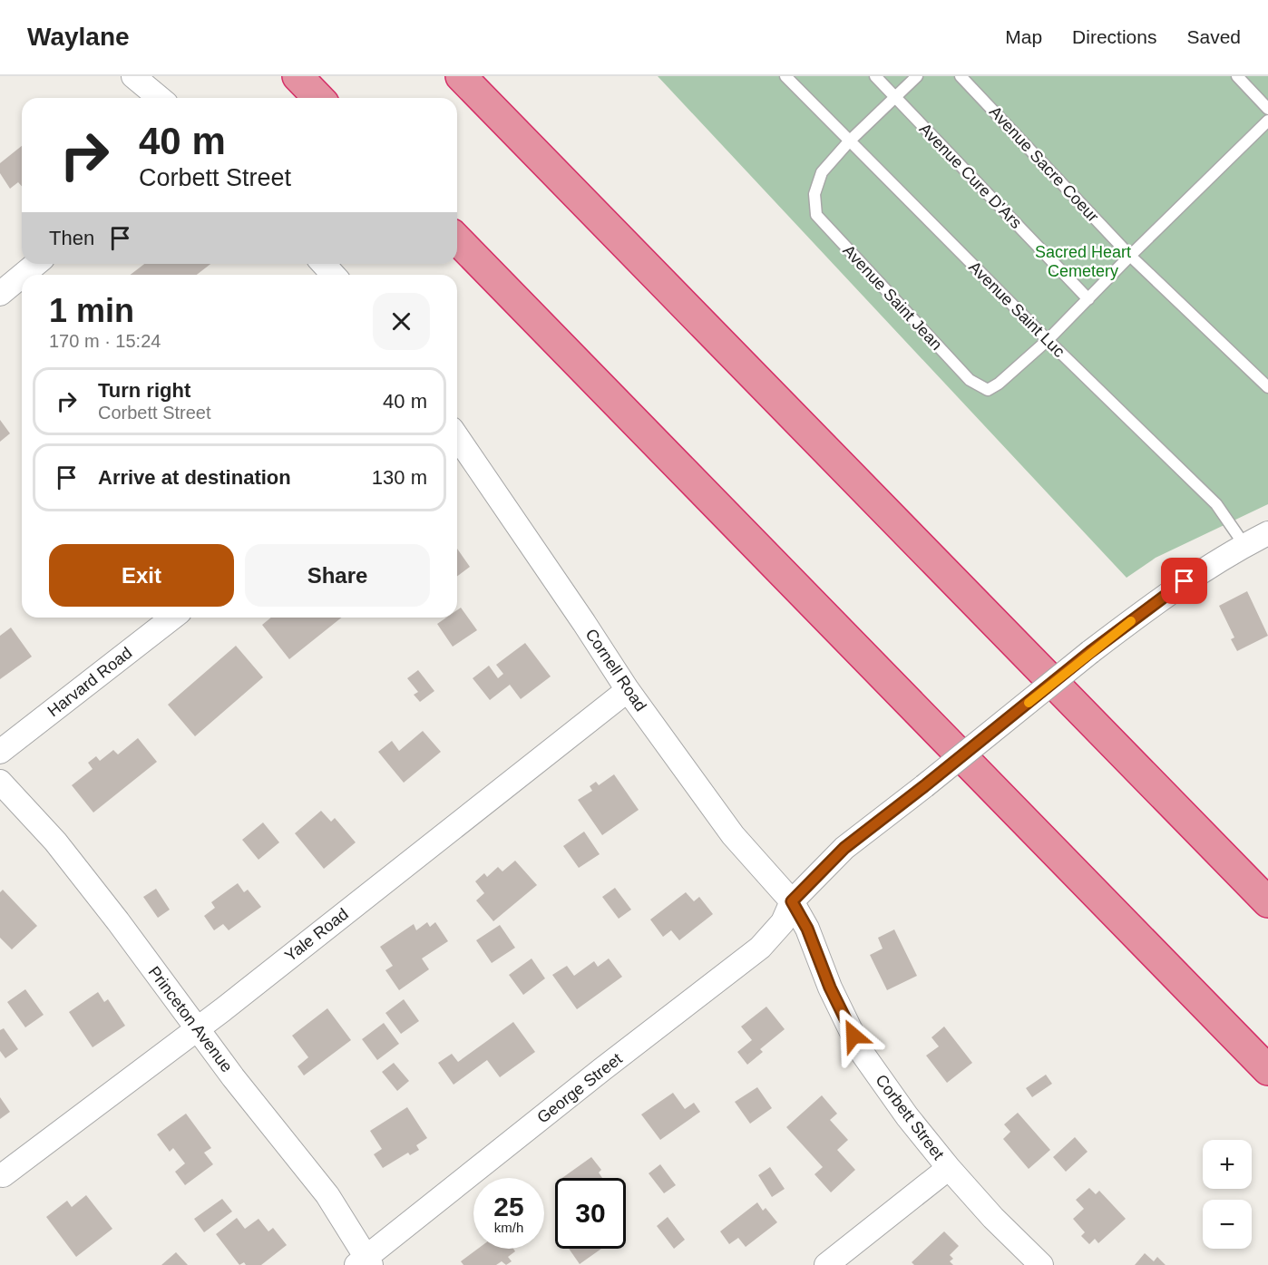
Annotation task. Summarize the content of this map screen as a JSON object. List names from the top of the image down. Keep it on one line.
{"streets":{"street":["Cornell Road","Harvard Road","Yale Road","Princeton Avenue","George Street","Corbett Street"],"lane":["Avenue Sacre Coeur","Avenue Cure D'Ars","Avenue Saint Jean","Avenue Saint Luc"]},"crossings":[["Avenue Saint Jean","Avenue Saint Luc"],["Cornell Road","Yale Road"],["Cornell Road","George Street"],["Cornell Road","Corbett Street"],["Yale Road","Princeton Avenue"],["Princeton Avenue","George Street"],["George Street","Corbett Street"]],"parks":["Sacred Heart Cemetery"],"page":{"header":"Waylane","nav":["Map","Directions","Saved"],"turn":["40 m","Corbett Street"],"then":"Then","heading":["1 min","170 m · 15:24"],"list":[{"name":"Turn right","note":"Corbett Street","value":"40 m"},{"name":"Arrive at destination","value":"130 m"}],"buttons":["Exit","Share"],"map_buttons":["+","−"],"speed":"25 km/h","limit":"30"}}
